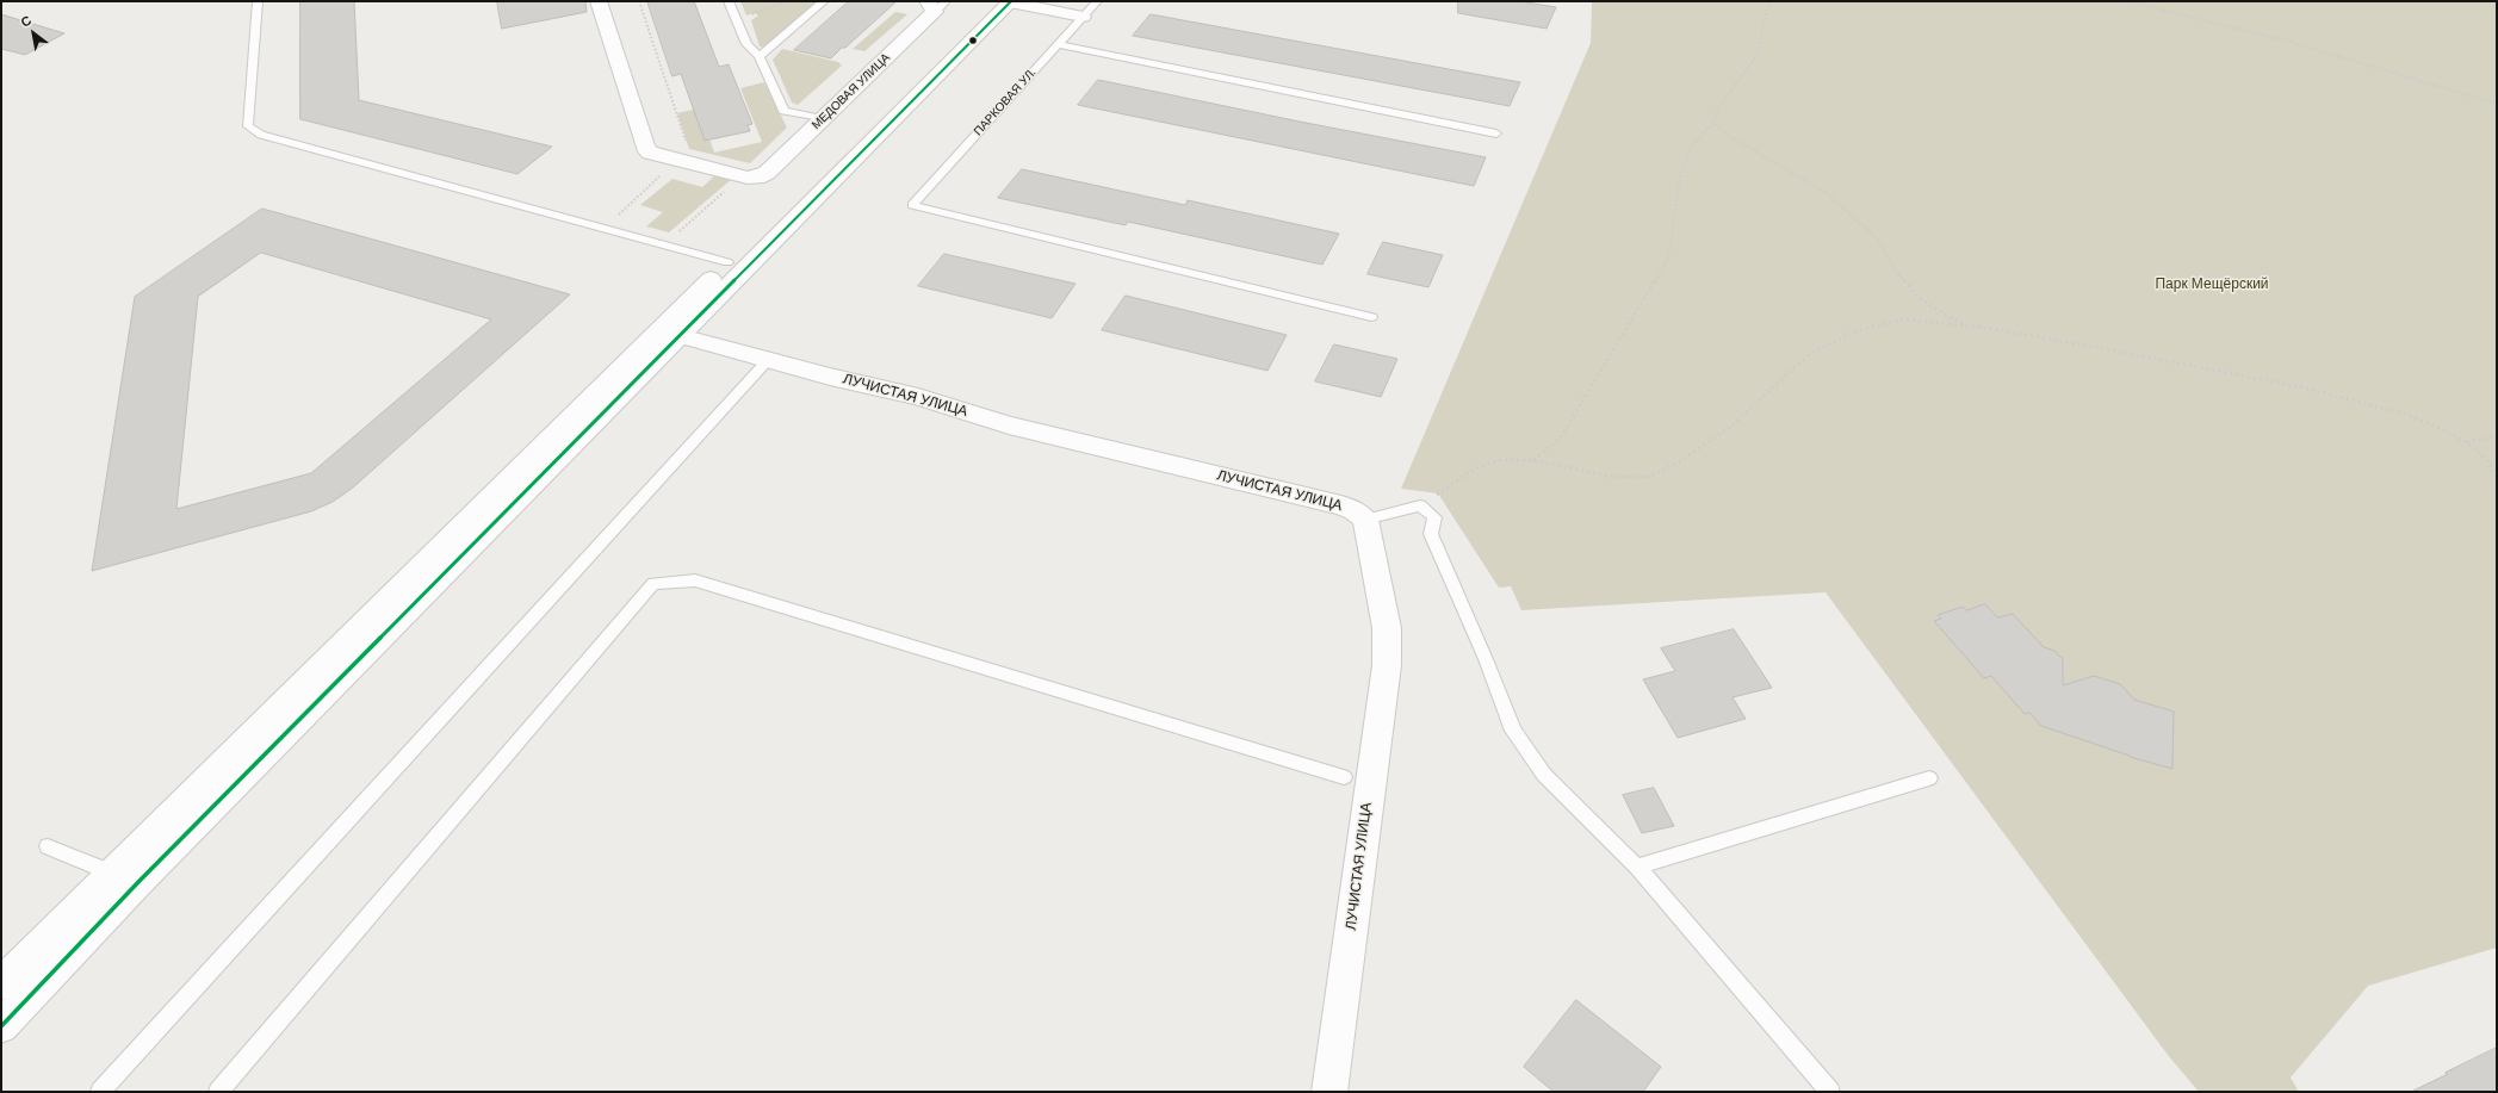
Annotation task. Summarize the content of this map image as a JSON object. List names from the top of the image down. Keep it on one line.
{"streets":{"street":["МЕДОВАЯ УЛИЦА","ЛУЧИСТАЯ УЛИЦА"],"lane":["ПАРКОВАЯ УЛ."]},"parks":["Парк Мещёрский"],"north":"top left"}
